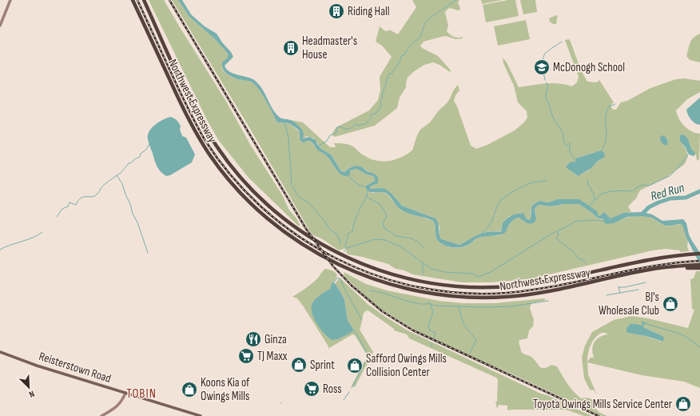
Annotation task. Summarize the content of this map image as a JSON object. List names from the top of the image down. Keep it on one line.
{"streets":{"highway":["Northwest Expressway"],"main road":["Reisterstown Road"]},"districts":["TOBIN"],"water":["Red Run"],"places":{"building":["Riding Hall","Headmaster's House"],"school or university":["McDonogh School"],"shop":["BJ's Wholesale Club","Sprint","Safford Owings Mills Collision Center","Koons Kia of Owings Mills","Toyota Owings Mills Service Center"],"restaurant":["Ginza"],"supermarket":["TJ Maxx","Ross"]},"north":"bottom right"}
